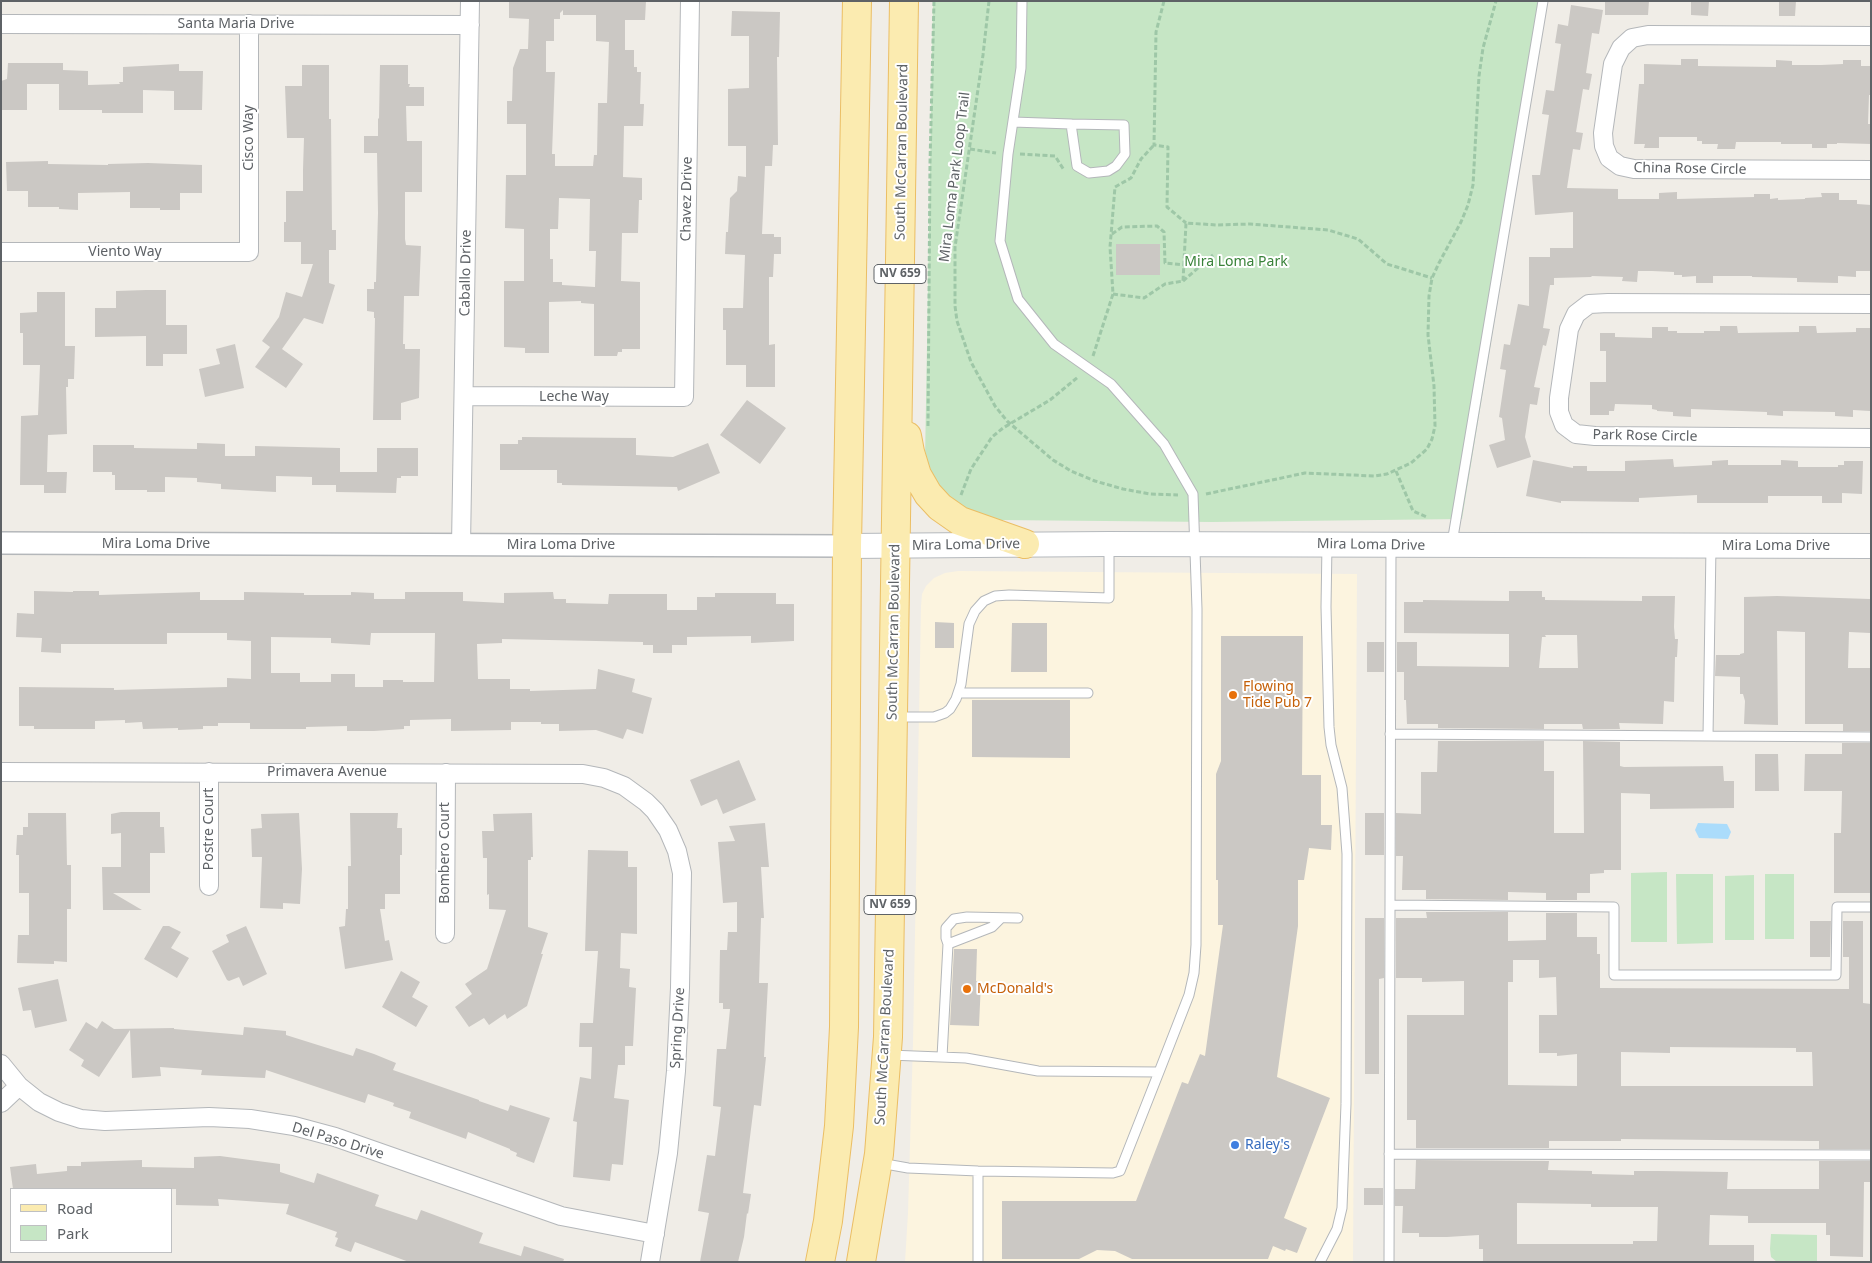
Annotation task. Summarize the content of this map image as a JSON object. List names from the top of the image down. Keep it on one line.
{"streets":{"main road":["South McCarran Boulevard","NV 659","Mira Loma Drive"],"street":["Santa Maria Drive","Cisco Way","China Rose Circle","Chavez Drive","Viento Way","Caballo Drive","Leche Way","Park Rose Circle","Primavera Avenue","Postre Court","Bombero Court","Spring Drive","Del Paso Drive"],"path":["Mira Loma Park Loop Trail"]},"crossings":[["Santa Maria Drive","Cisco Way"],["Santa Maria Drive","Caballo Drive"],["Cisco Way","Viento Way"],["South McCarran Boulevard","Mira Loma Drive"],["Chavez Drive","Leche Way"],["Caballo Drive","Leche Way"],["Caballo Drive","Mira Loma Drive"],["NV 659","Mira Loma Drive"],["Primavera Avenue","Postre Court"],["Primavera Avenue","Bombero Court"],["Primavera Avenue","Spring Drive"],["Spring Drive","Del Paso Drive"]],"parks":["Mira Loma Park"],"places":["Flowing Tide Pub 7","McDonald's","Raley's"],"legend":["Road","Park"]}
